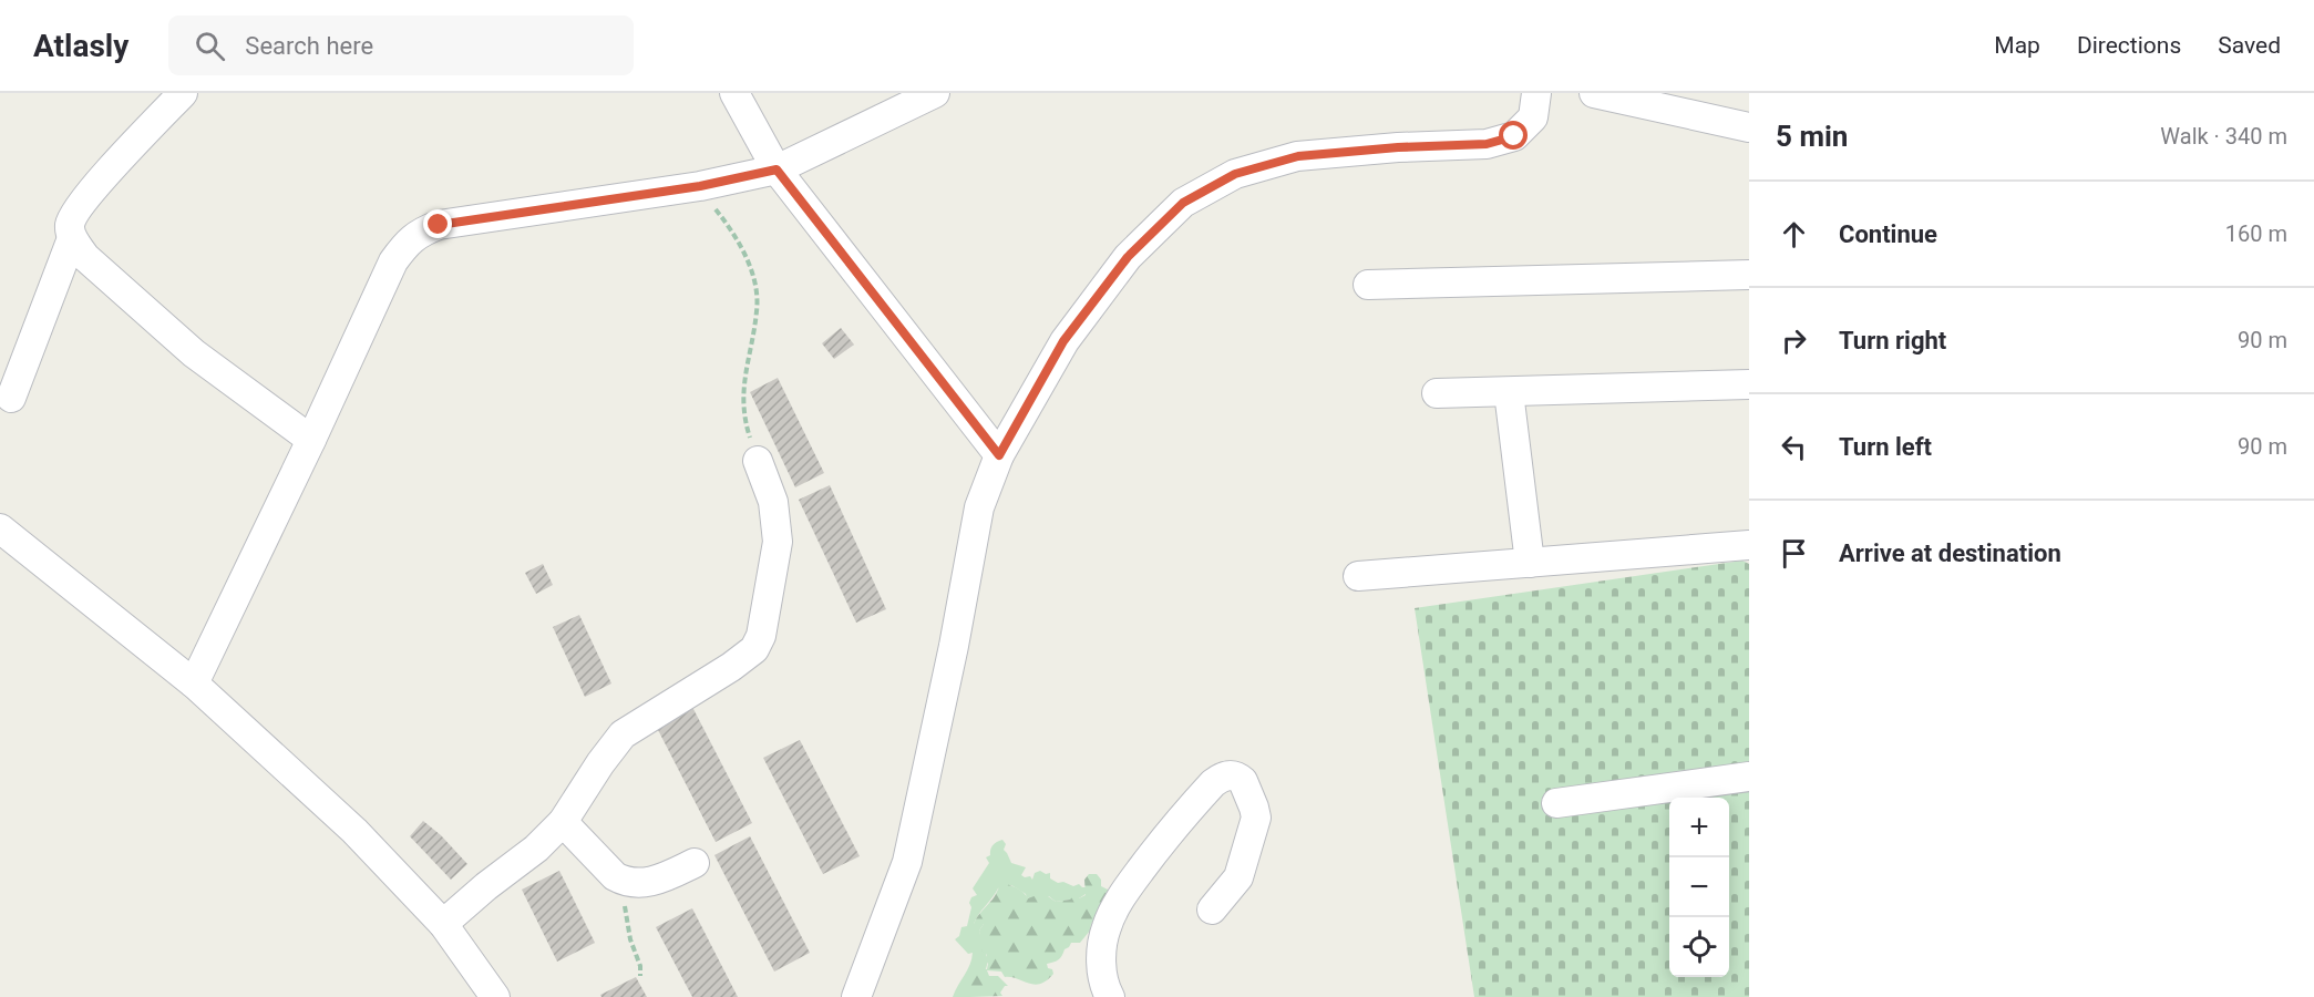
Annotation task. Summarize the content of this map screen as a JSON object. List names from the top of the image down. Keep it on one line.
{"page":{"header":"Atlasly","search":"Search here","nav":["Map","Directions","Saved"],"heading":["5 min","Walk · 340 m"],"list":[["Continue","160 m"],["Turn right","90 m"],["Turn left","90 m"],"Arrive at destination"],"map_buttons":["+","−"]}}
